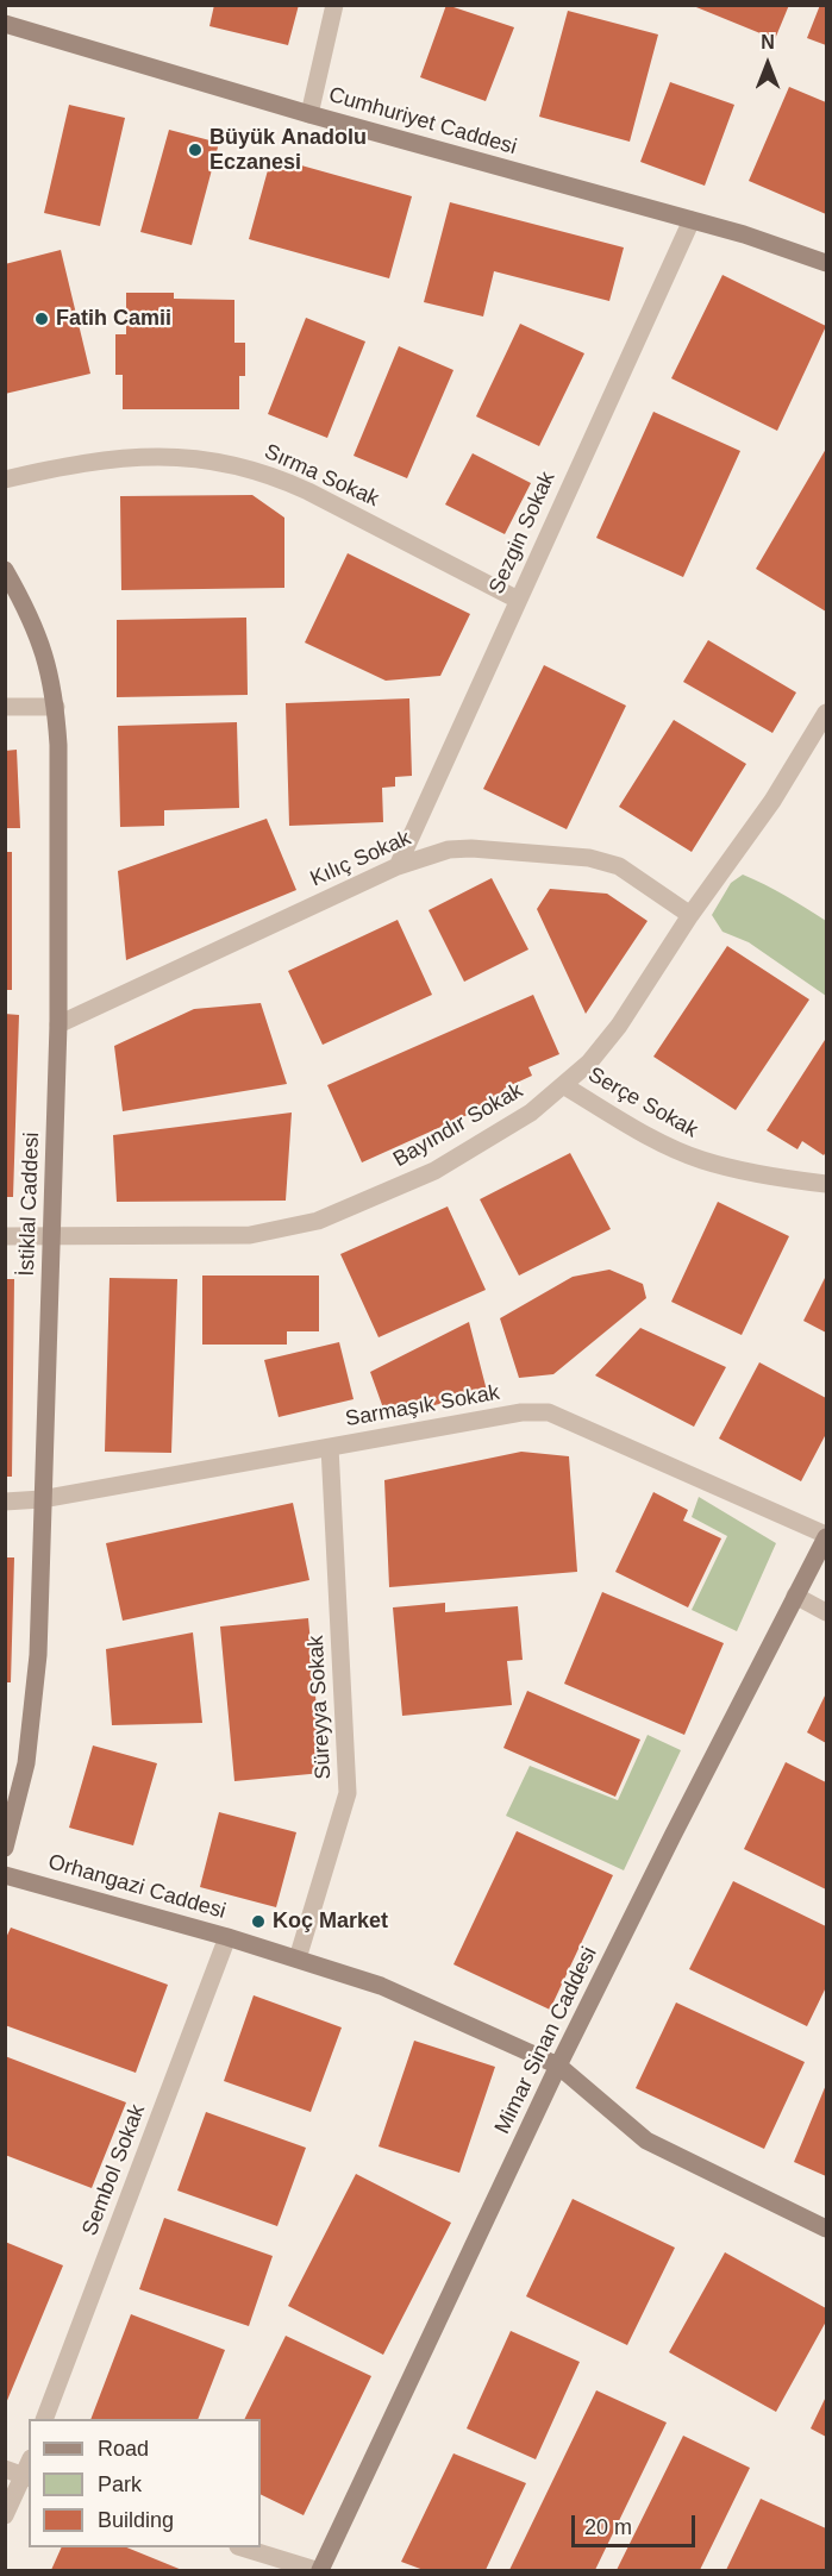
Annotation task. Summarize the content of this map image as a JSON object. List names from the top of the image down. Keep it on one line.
{"streets":{"street":["Cumhuriyet Caddesi","Sırma Sokak","Sezgin Sokak","Kılıç Sokak","Serçe Sokak","Bayındır Sokak","İstiklal Caddesi","Sarmaşık Sokak","Süreyya Sokak","Orhangazi Caddesi","Mimar Sinan Caddesi","Sembol Sokak"]},"crossings":[["Cumhuriyet Caddesi","Sezgin Sokak"],["Sırma Sokak","Sezgin Sokak"],["Sezgin Sokak","Kılıç Sokak"],["Kılıç Sokak","Bayındır Sokak"],["Kılıç Sokak","İstiklal Caddesi"],["Serçe Sokak","Bayındır Sokak"],["Bayındır Sokak","İstiklal Caddesi"],["İstiklal Caddesi","Sarmaşık Sokak"],["Sarmaşık Sokak","Süreyya Sokak"],["Sarmaşık Sokak","Mimar Sinan Caddesi"],["Süreyya Sokak","Orhangazi Caddesi"],["Orhangazi Caddesi","Mimar Sinan Caddesi"],["Orhangazi Caddesi","Sembol Sokak"]],"places":["Büyük Anadolu Eczanesi","Fatih Camii","Koç Market"],"legend":["Road","Park","Building"],"scale_bar":"20 m","north":"top"}
